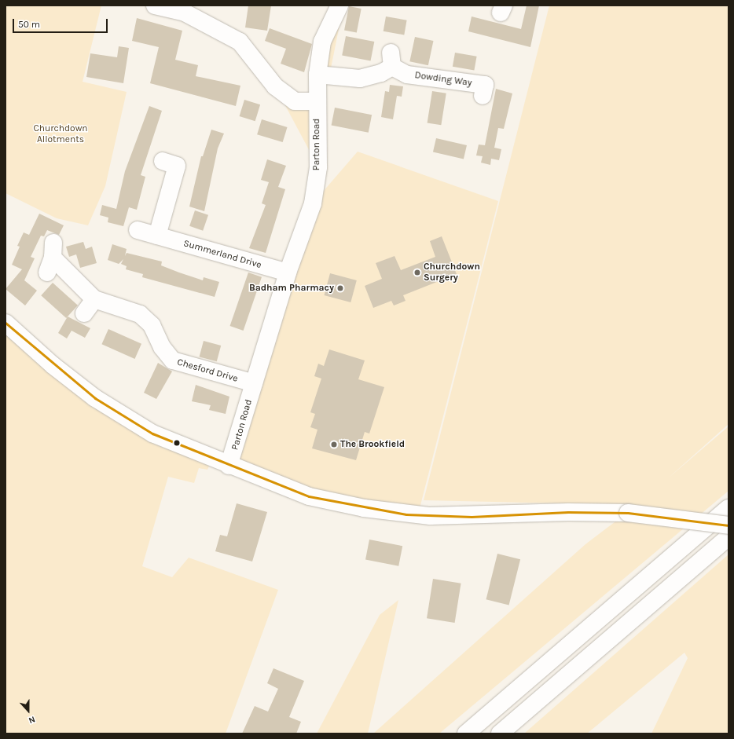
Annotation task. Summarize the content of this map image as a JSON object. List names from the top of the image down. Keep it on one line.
{"streets":{"main road":["Dowding Way","Parton Road","Summerland Drive","Chesford Drive"]},"crossings":[["Dowding Way","Parton Road"],["Parton Road","Summerland Drive"],["Parton Road","Chesford Drive"]],"parks":["Churchdown Allotments"],"places":["Churchdown Surgery","Badham Pharmacy","The Brookfield"],"scale_bar":"50 m","north":"bottom"}
